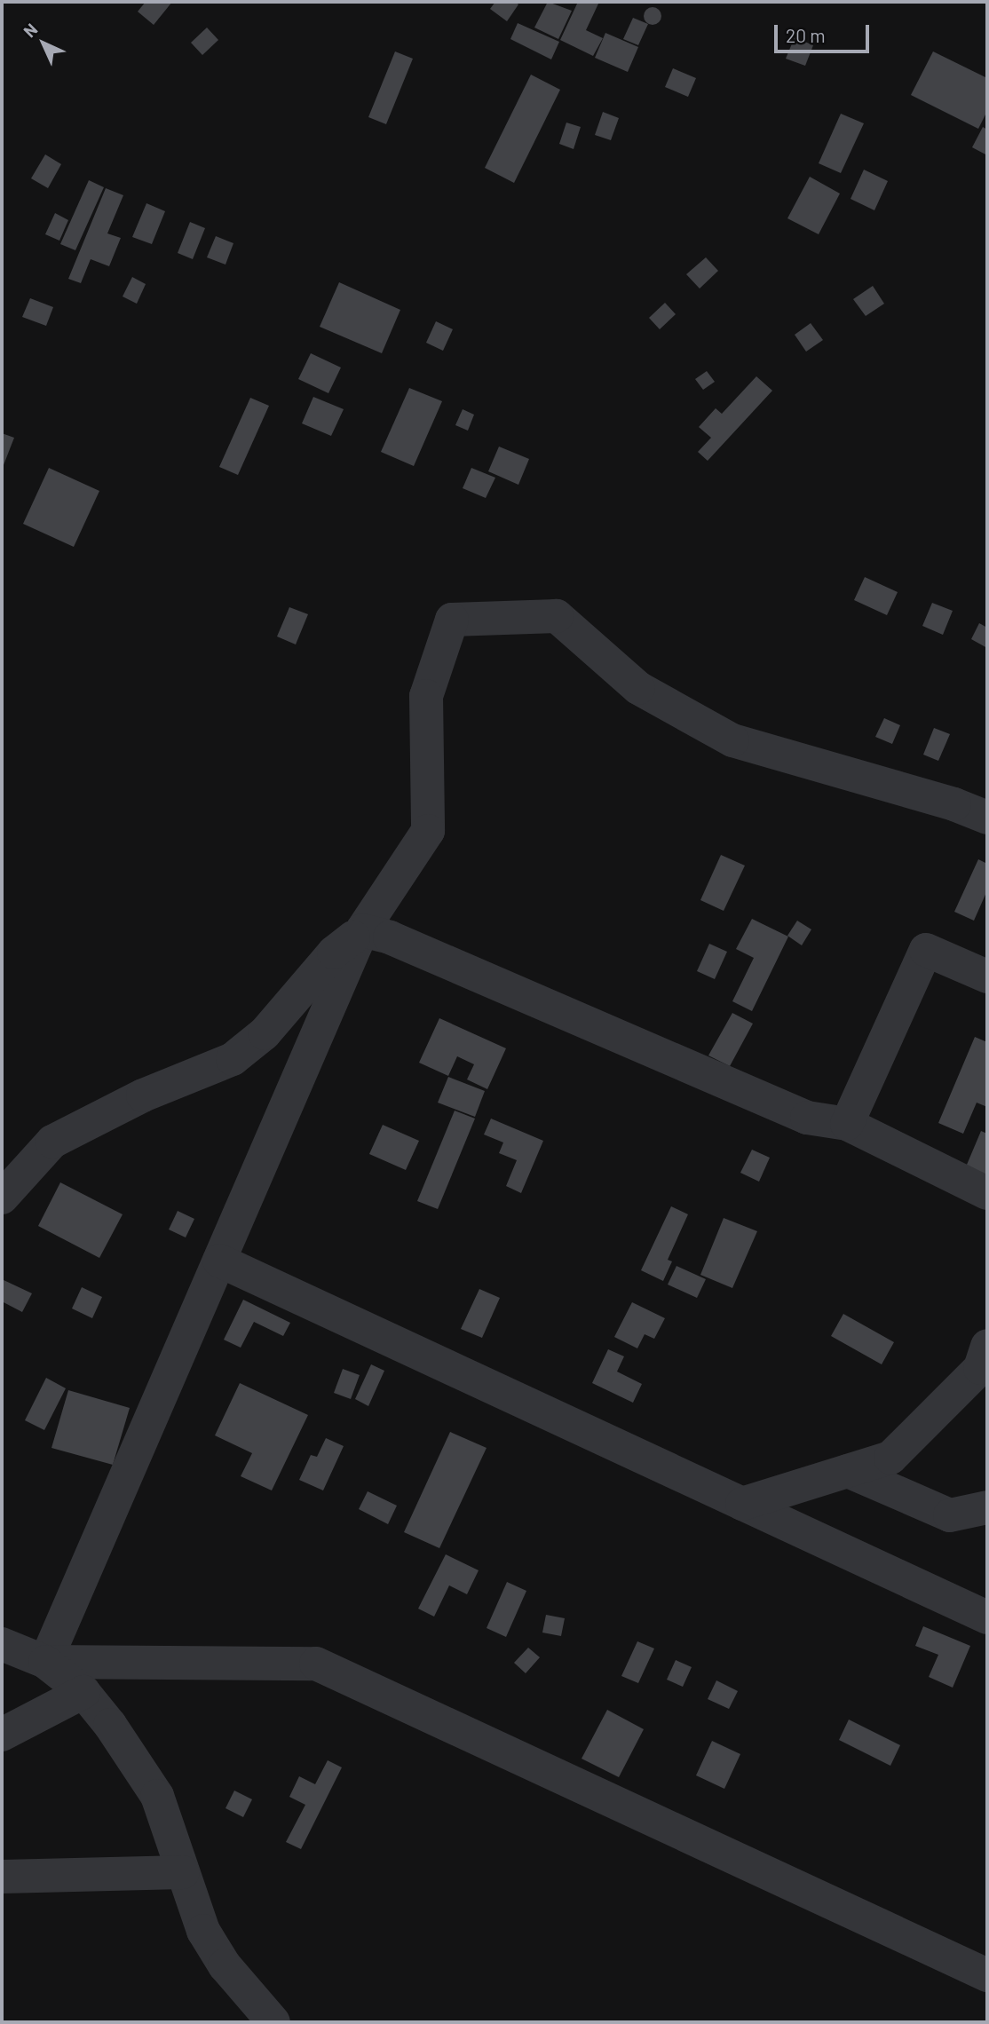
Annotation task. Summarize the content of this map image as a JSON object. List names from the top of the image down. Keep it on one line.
{"scale_bar":"20 m","north":"top left"}
